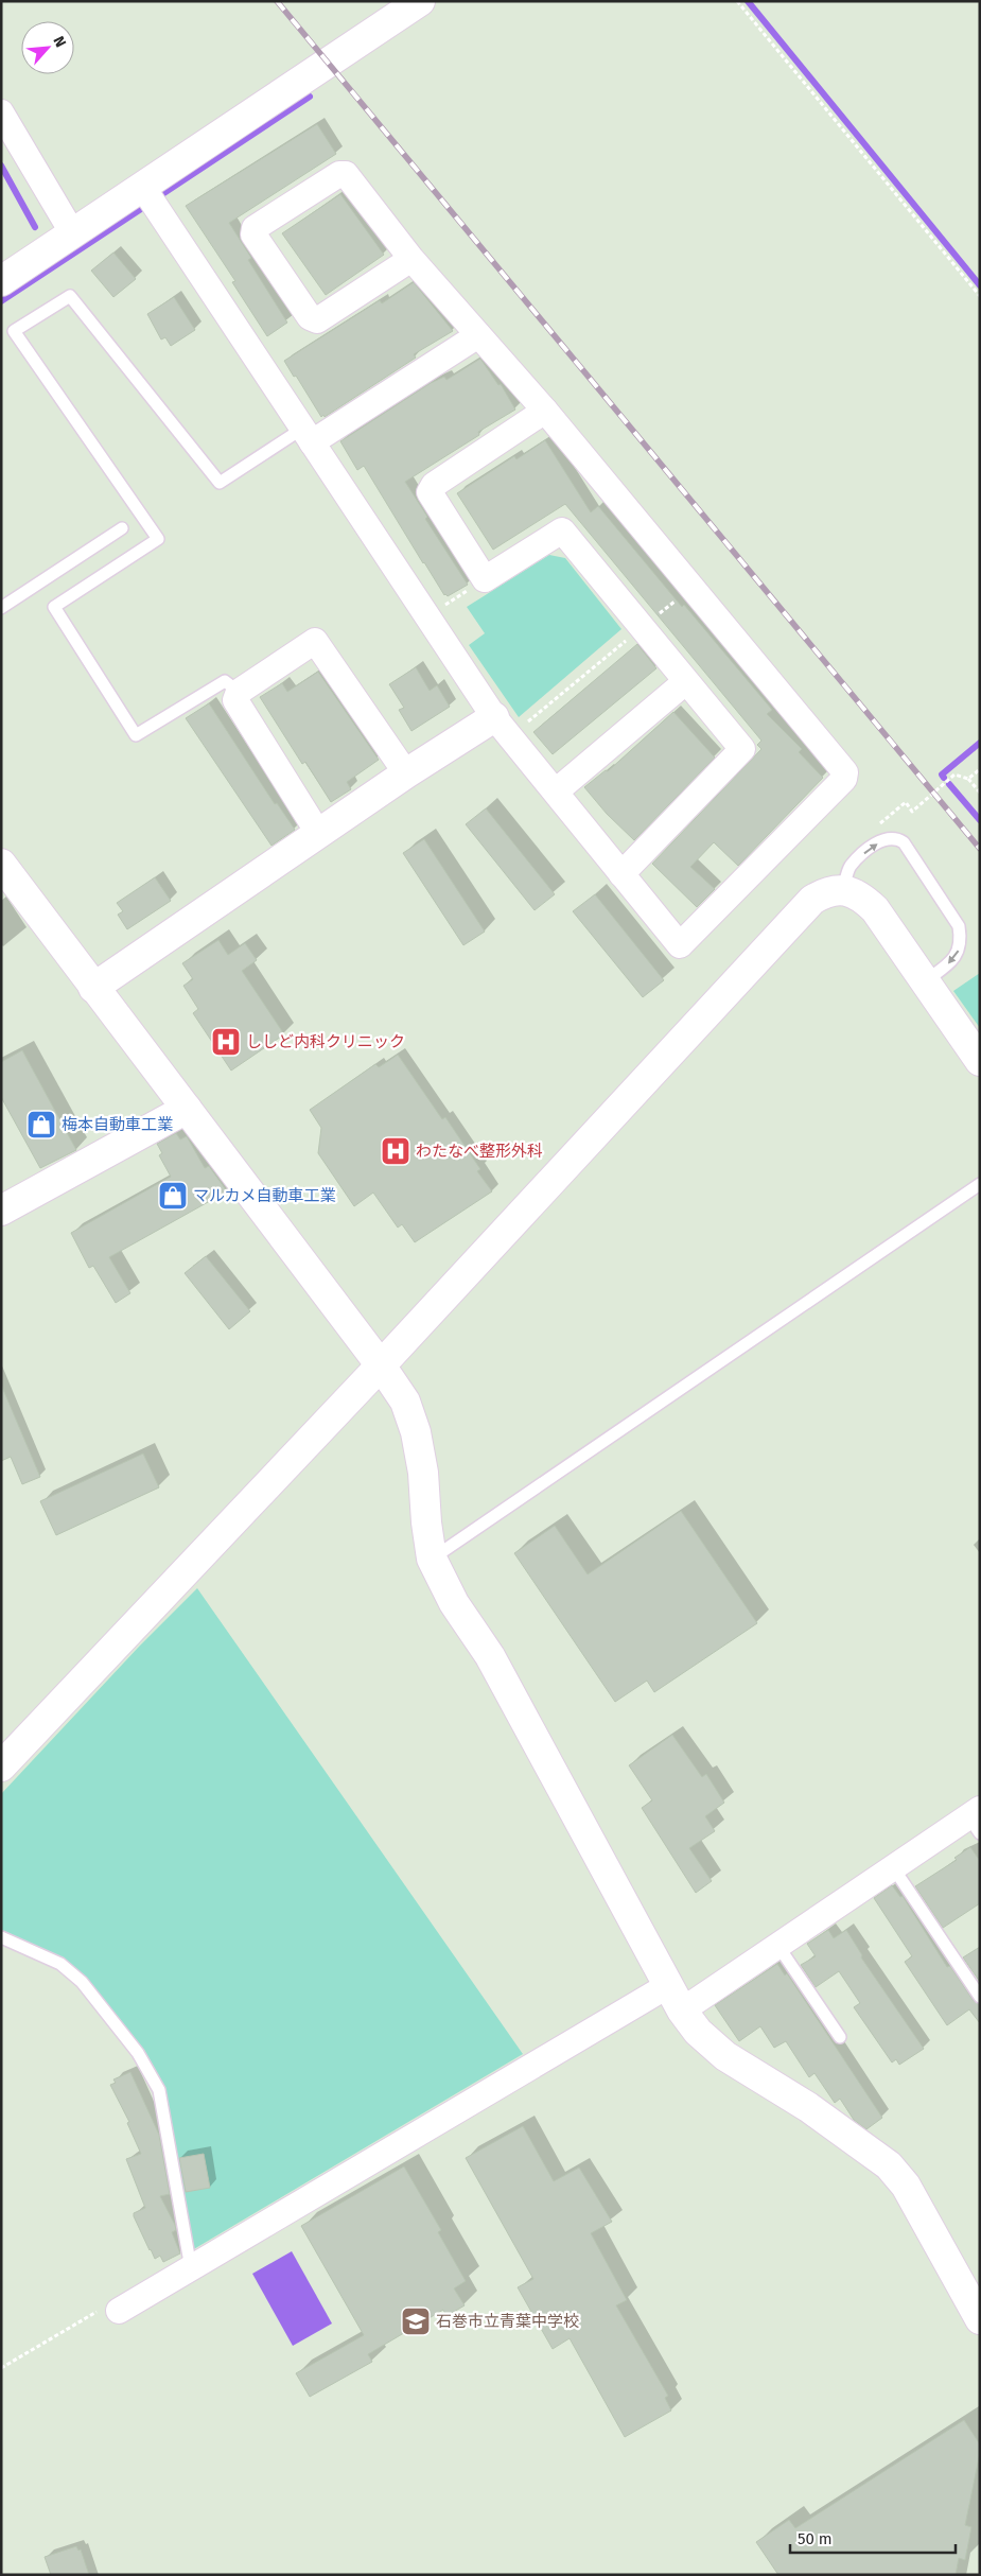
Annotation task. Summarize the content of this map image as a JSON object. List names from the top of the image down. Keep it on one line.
{"places":{"hospital":["ししど内科クリニック","わたなべ整形外科"],"shop":["梅本自動車工業","マルカメ自動車工業"],"school or university":["石巻市立青葉中学校"]},"scale_bar":"50 m","north":"top right"}
